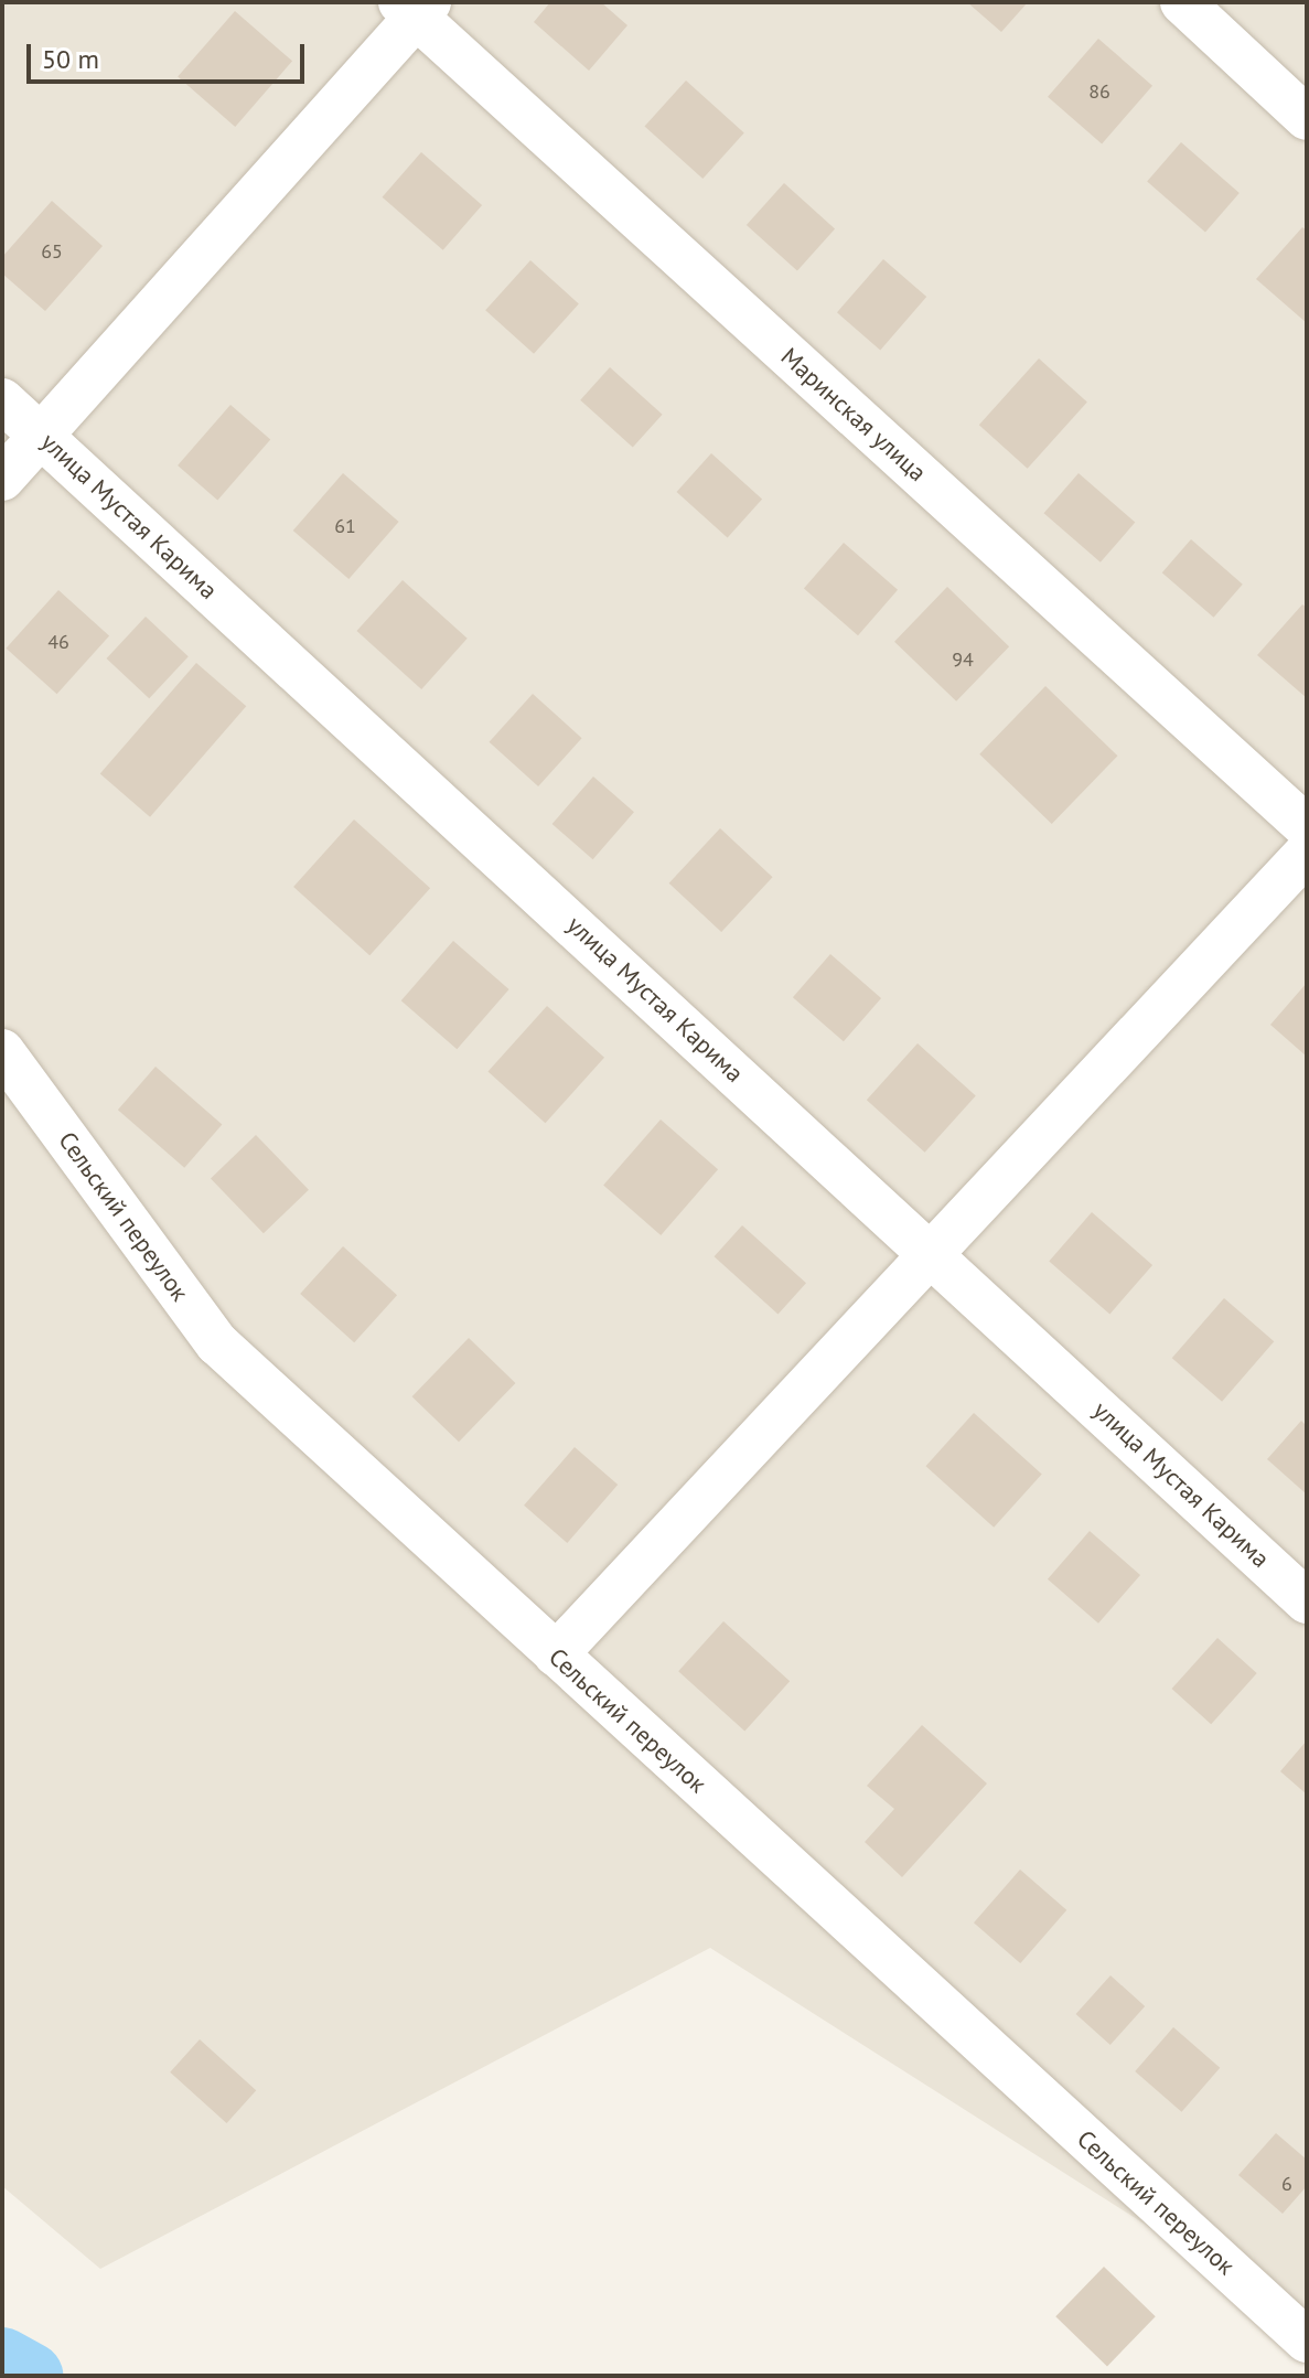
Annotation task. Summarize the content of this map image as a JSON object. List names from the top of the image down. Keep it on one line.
{"streets":{"street":["Маринская улица","улица Мустая Карима","Сельский переулок"]},"house_numbers":["86","65","61","46","94","6"],"scale_bar":"50 m"}
